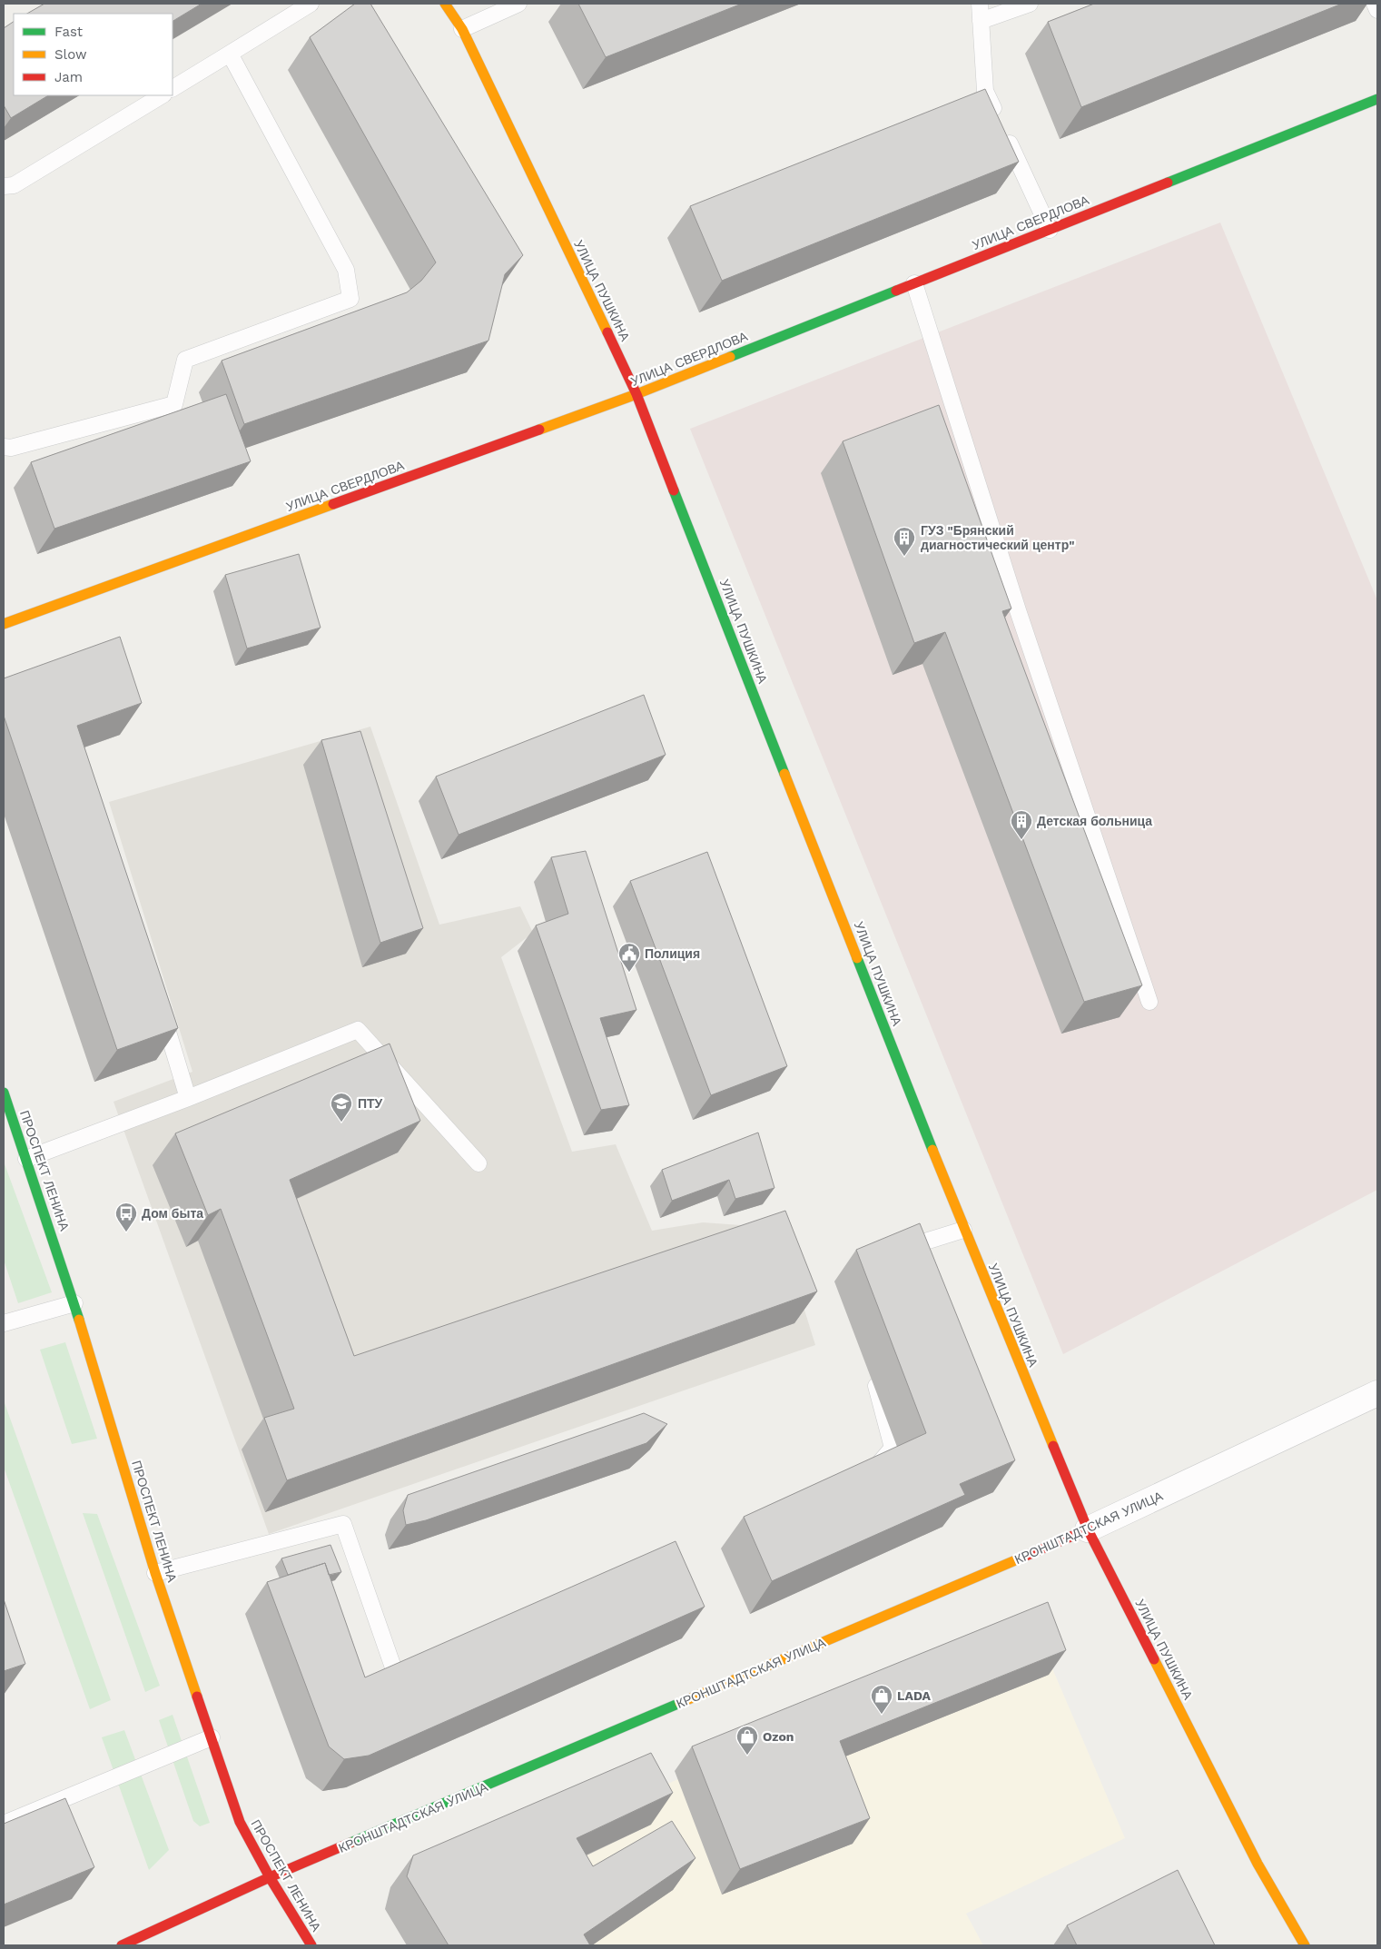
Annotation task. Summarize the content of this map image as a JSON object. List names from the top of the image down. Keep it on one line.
{"streets":{"main road":["УЛИЦА СВЕРДЛОВА","УЛИЦА ПУШКИНА","ПРОСПЕКТ ЛЕНИНА","КРОНШТАДТСКАЯ УЛИЦА"]},"crossings":[["УЛИЦА СВЕРДЛОВА","УЛИЦА ПУШКИНА"],["УЛИЦА ПУШКИНА","КРОНШТАДТСКАЯ УЛИЦА"],["ПРОСПЕКТ ЛЕНИНА","КРОНШТАДТСКАЯ УЛИЦА"]],"places":{"building":["ГУЗ \"Брянский диагностический центр\"","Детская больница"],"public building":["Полиция"],"school or university":["ПТУ"],"bus stop":["Дом быта"],"shop":["LADA","Ozon"]},"legend":["Fast","Slow","Jam"]}
